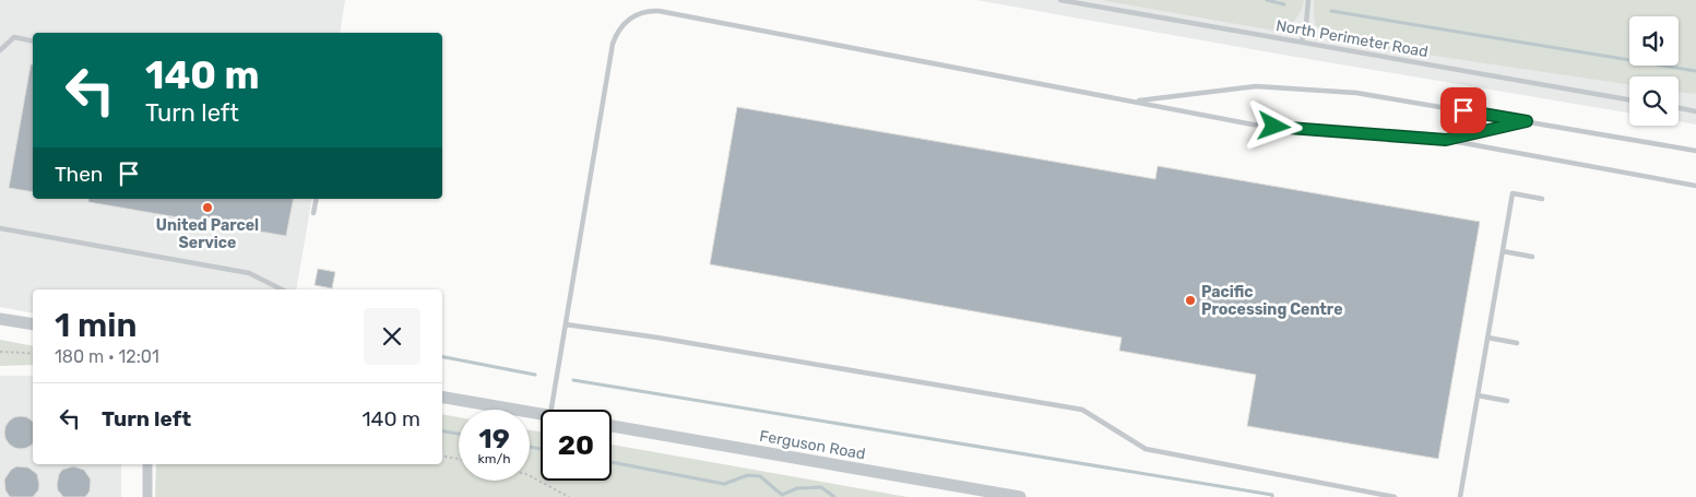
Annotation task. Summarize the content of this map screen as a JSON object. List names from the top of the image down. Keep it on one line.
{"streets":{"street":["Ferguson Road"],"lane":["North Perimeter Road"]},"places":["United Parcel Service","Pacific Processing Centre"],"page":{"turn":["140 m","Turn left"],"then":"Then","heading":["1 min","180 m · 12:01"],"list":[{"name":"Turn left","value":"140 m"}],"speed":"19 km/h","limit":"20"}}
